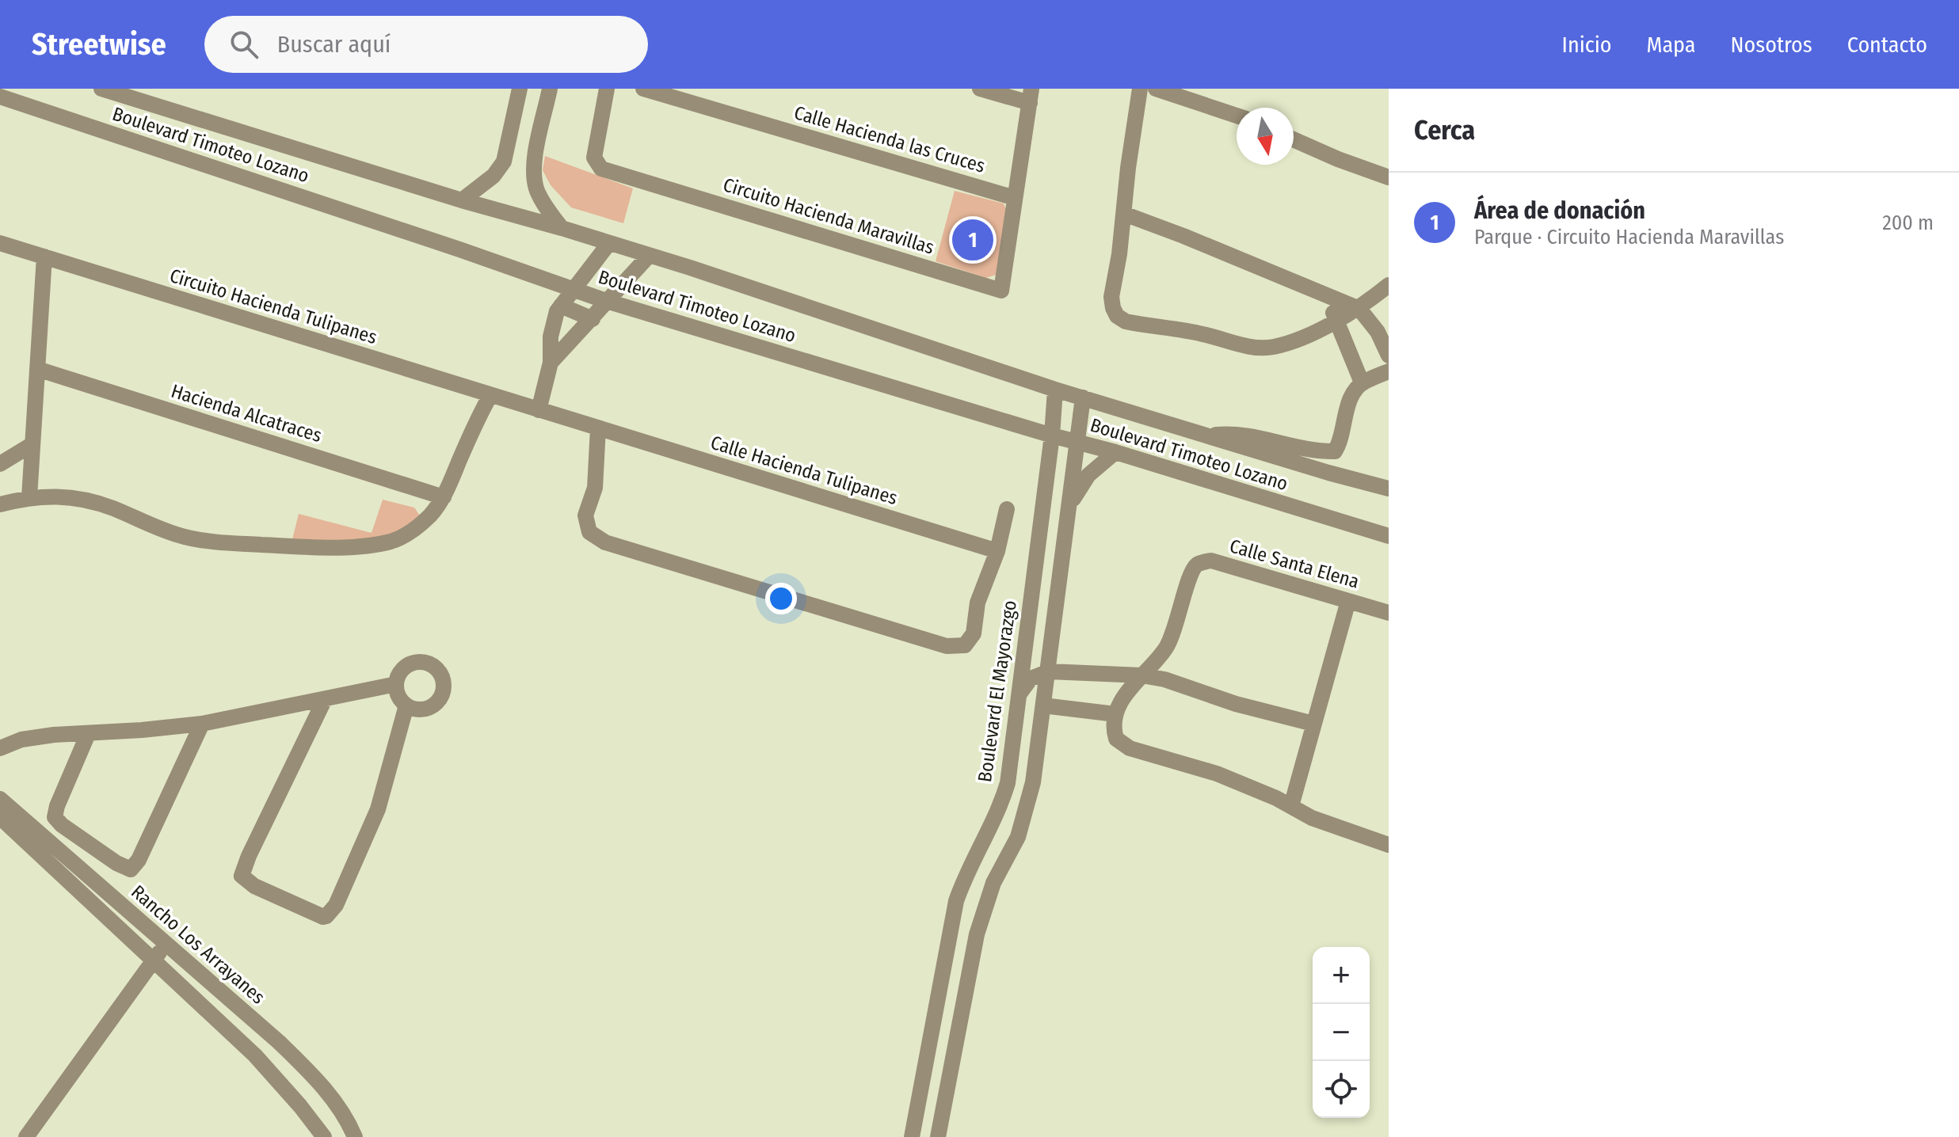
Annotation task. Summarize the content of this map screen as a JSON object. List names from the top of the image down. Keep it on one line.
{"streets":{"street":["Calle Hacienda las Cruces","Boulevard Timoteo Lozano","Circuito Hacienda Maravillas","Circuito Hacienda Tulipanes","Hacienda Alcatraces","Calle Hacienda Tulipanes","Calle Santa Elena","Boulevard El Mayorazgo","Rancho Los Arrayanes"]},"crossings":[["Calle Hacienda las Cruces","Circuito Hacienda Maravillas"],["Boulevard Timoteo Lozano","Boulevard El Mayorazgo"],["Circuito Hacienda Tulipanes","Calle Hacienda Tulipanes"]],"north":"bottom","page":{"header":"Streetwise","search":"Buscar aquí","nav":["Inicio","Mapa","Nosotros","Contacto"],"heading":"Cerca","list":[{"mark":"1","name":"Área de donación","note":"Parque · Circuito Hacienda Maravillas","value":"200 m"}],"pins":"1","map_buttons":["+","−"]}}
